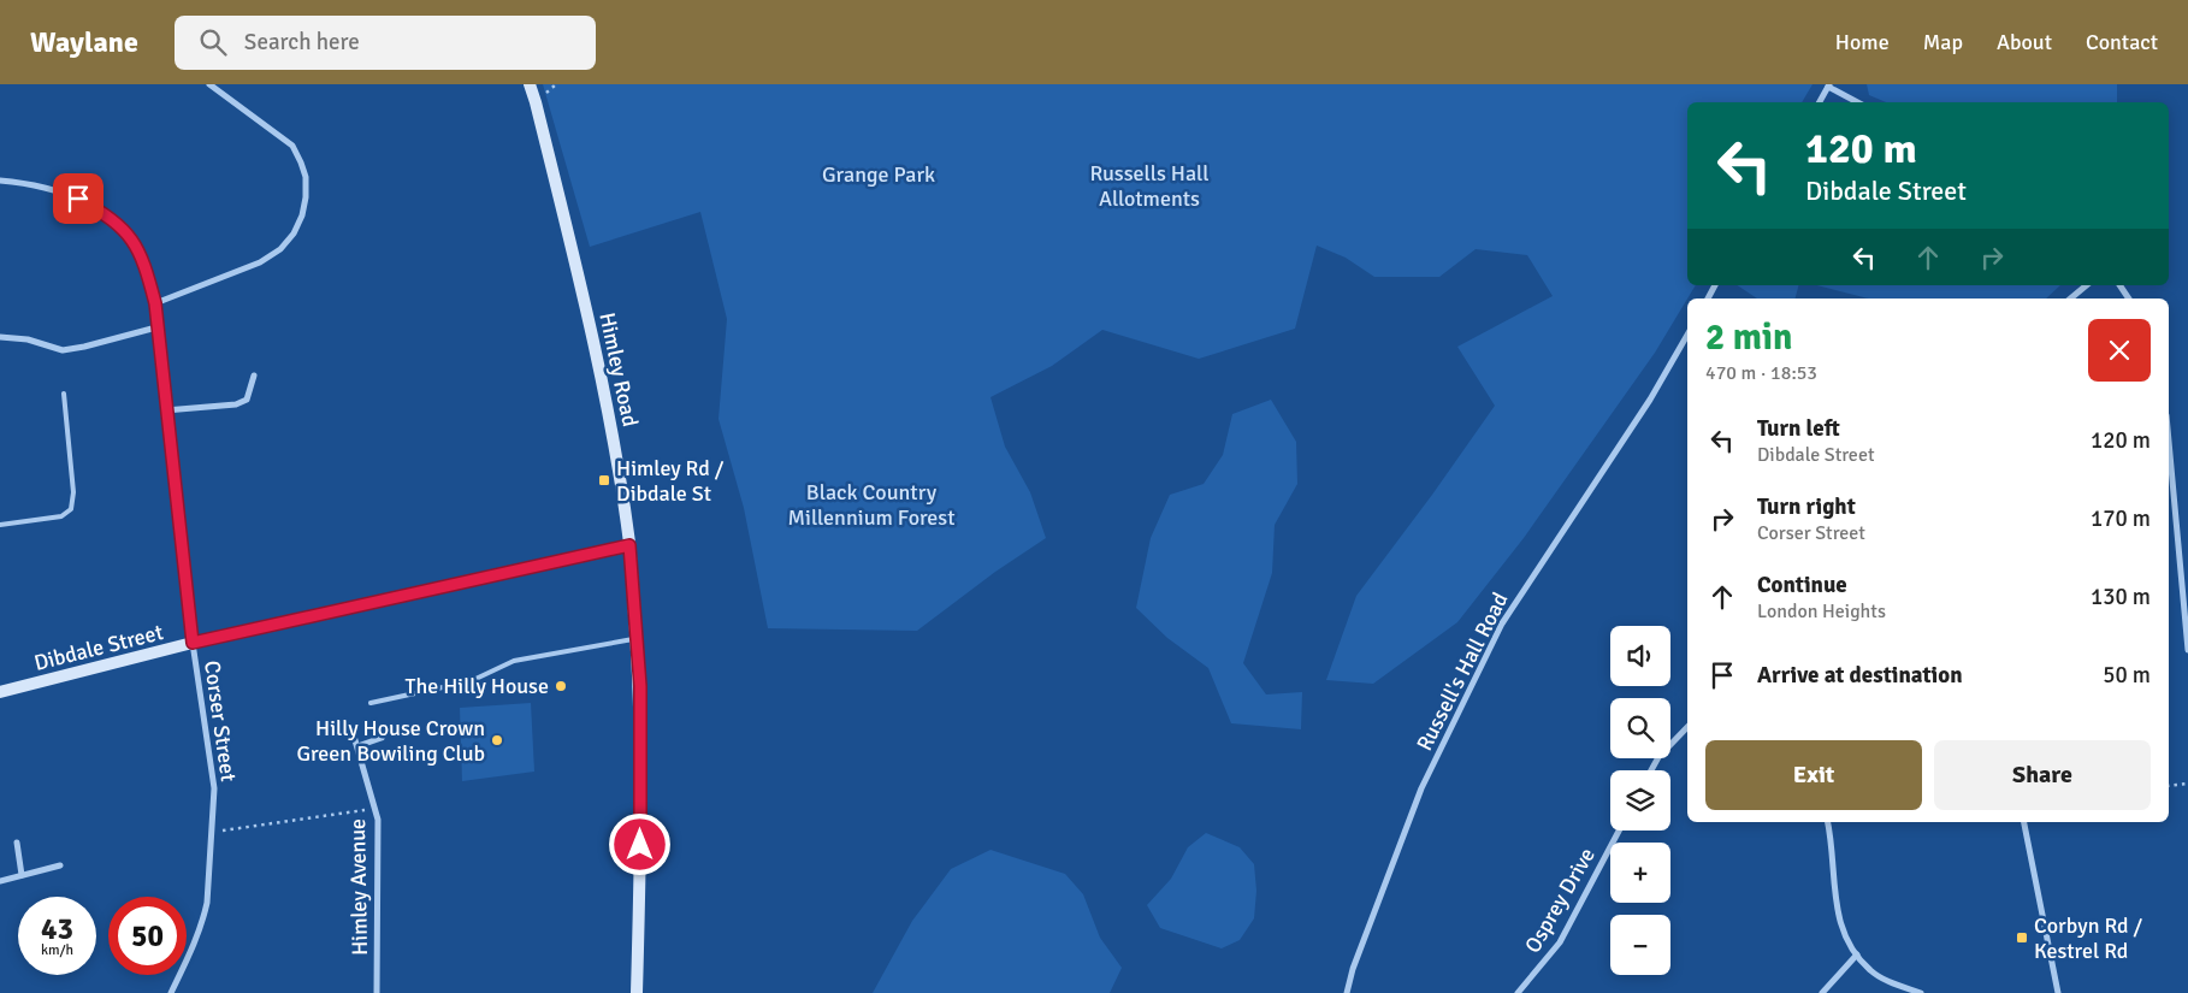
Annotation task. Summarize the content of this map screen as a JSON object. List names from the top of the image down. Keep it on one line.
{"streets":{"main road":["Himley Road","Dibdale Street"],"street":["Russell's Hall Road","Corser Street","Himley Avenue","Osprey Drive"]},"crossings":[["Himley Road","Dibdale Street"],["Dibdale Street","Corser Street"]],"parks":["Russells Hall Allotments","Grange Park","Black Country Millennium Forest"],"places":{"transit":["Himley Rd / Dibdale St","Corbyn Rd / Kestrel Rd"],"other":["The Hilly House","Hilly House Crown Green Bowiling Club"]},"page":{"header":"Waylane","search":"Search here","nav":["Home","Map","About","Contact"],"turn":["120 m","Dibdale Street"],"heading":["2 min","470 m · 18:53"],"list":[{"name":"Turn left","note":"Dibdale Street","value":"120 m"},{"name":"Turn right","note":"Corser Street","value":"170 m"},{"name":"Continue","note":"London Heights","value":"130 m"},{"name":"Arrive at destination","value":"50 m"}],"map_buttons":["+","−"],"buttons":["Exit","Share"],"speed":"43 km/h","limit":"50"}}
